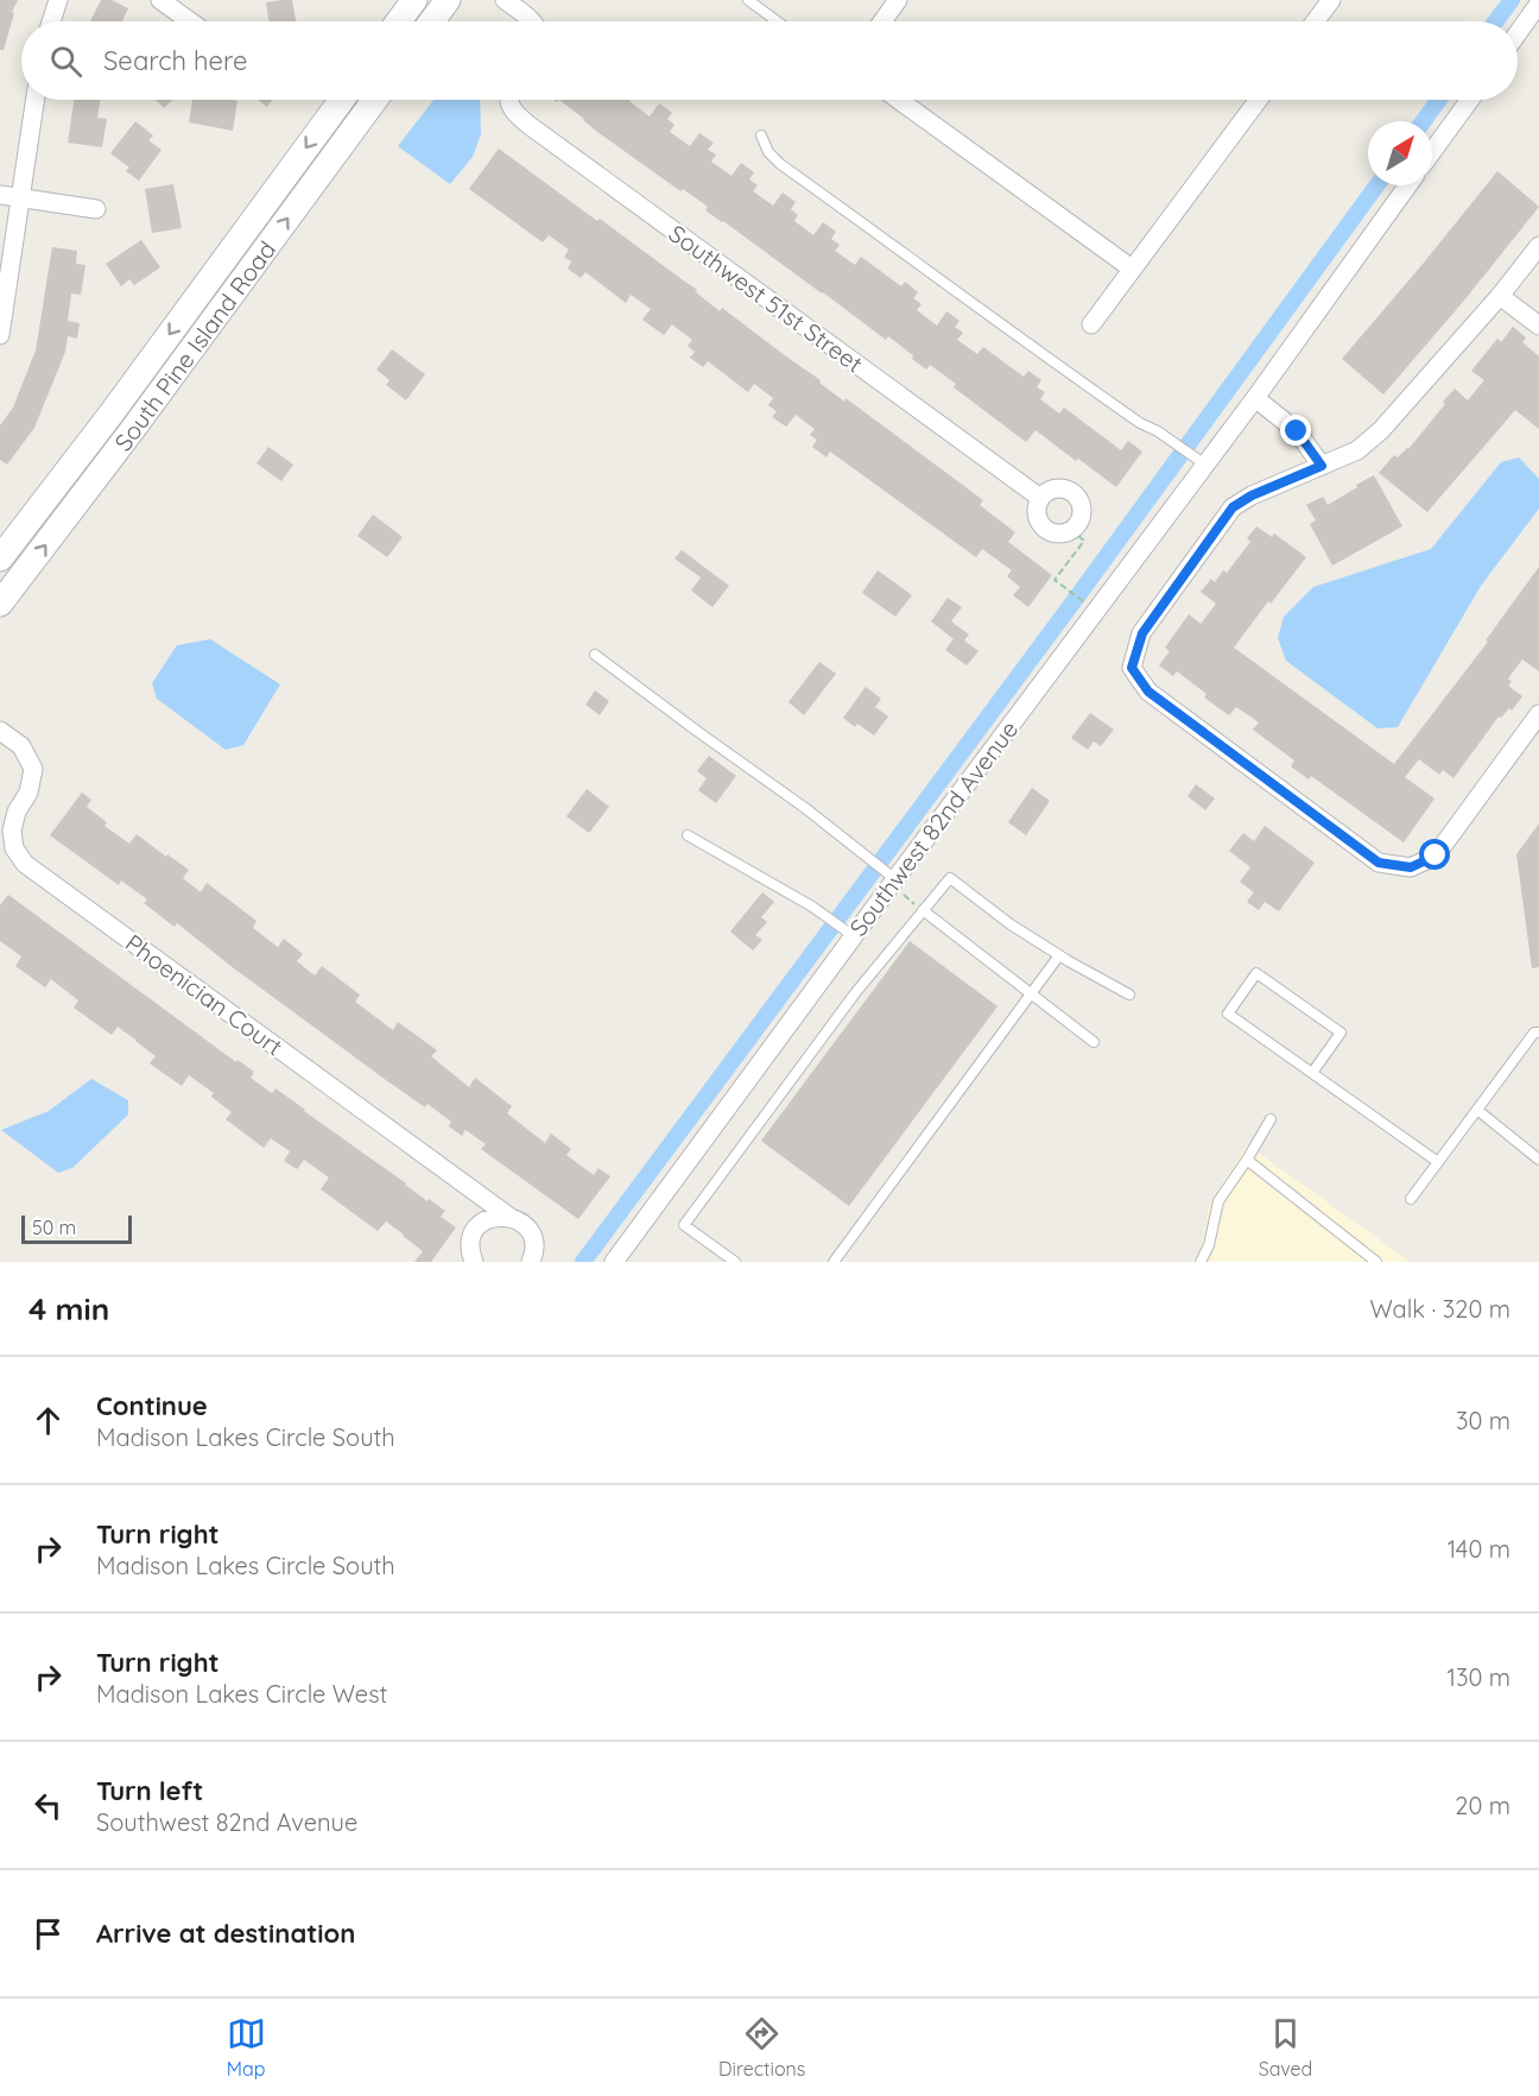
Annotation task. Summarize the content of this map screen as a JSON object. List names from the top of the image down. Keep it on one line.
{"streets":{"main road":["South Pine Island Road"],"street":["Southwest 51st Street","Southwest 82nd Avenue","Phoenician Court"]},"scale_bar":"50 m","north":"top right","page":{"search":"Search here","scale":"50 m","heading":["4 min","Walk · 320 m"],"list":[["Continue","Madison Lakes Circle South","30 m"],["Turn right","Madison Lakes Circle South","140 m"],["Turn right","Madison Lakes Circle West","130 m"],["Turn left","Southwest 82nd Avenue","20 m"],"Arrive at destination"],"nav":["Map","Directions","Saved"]}}
